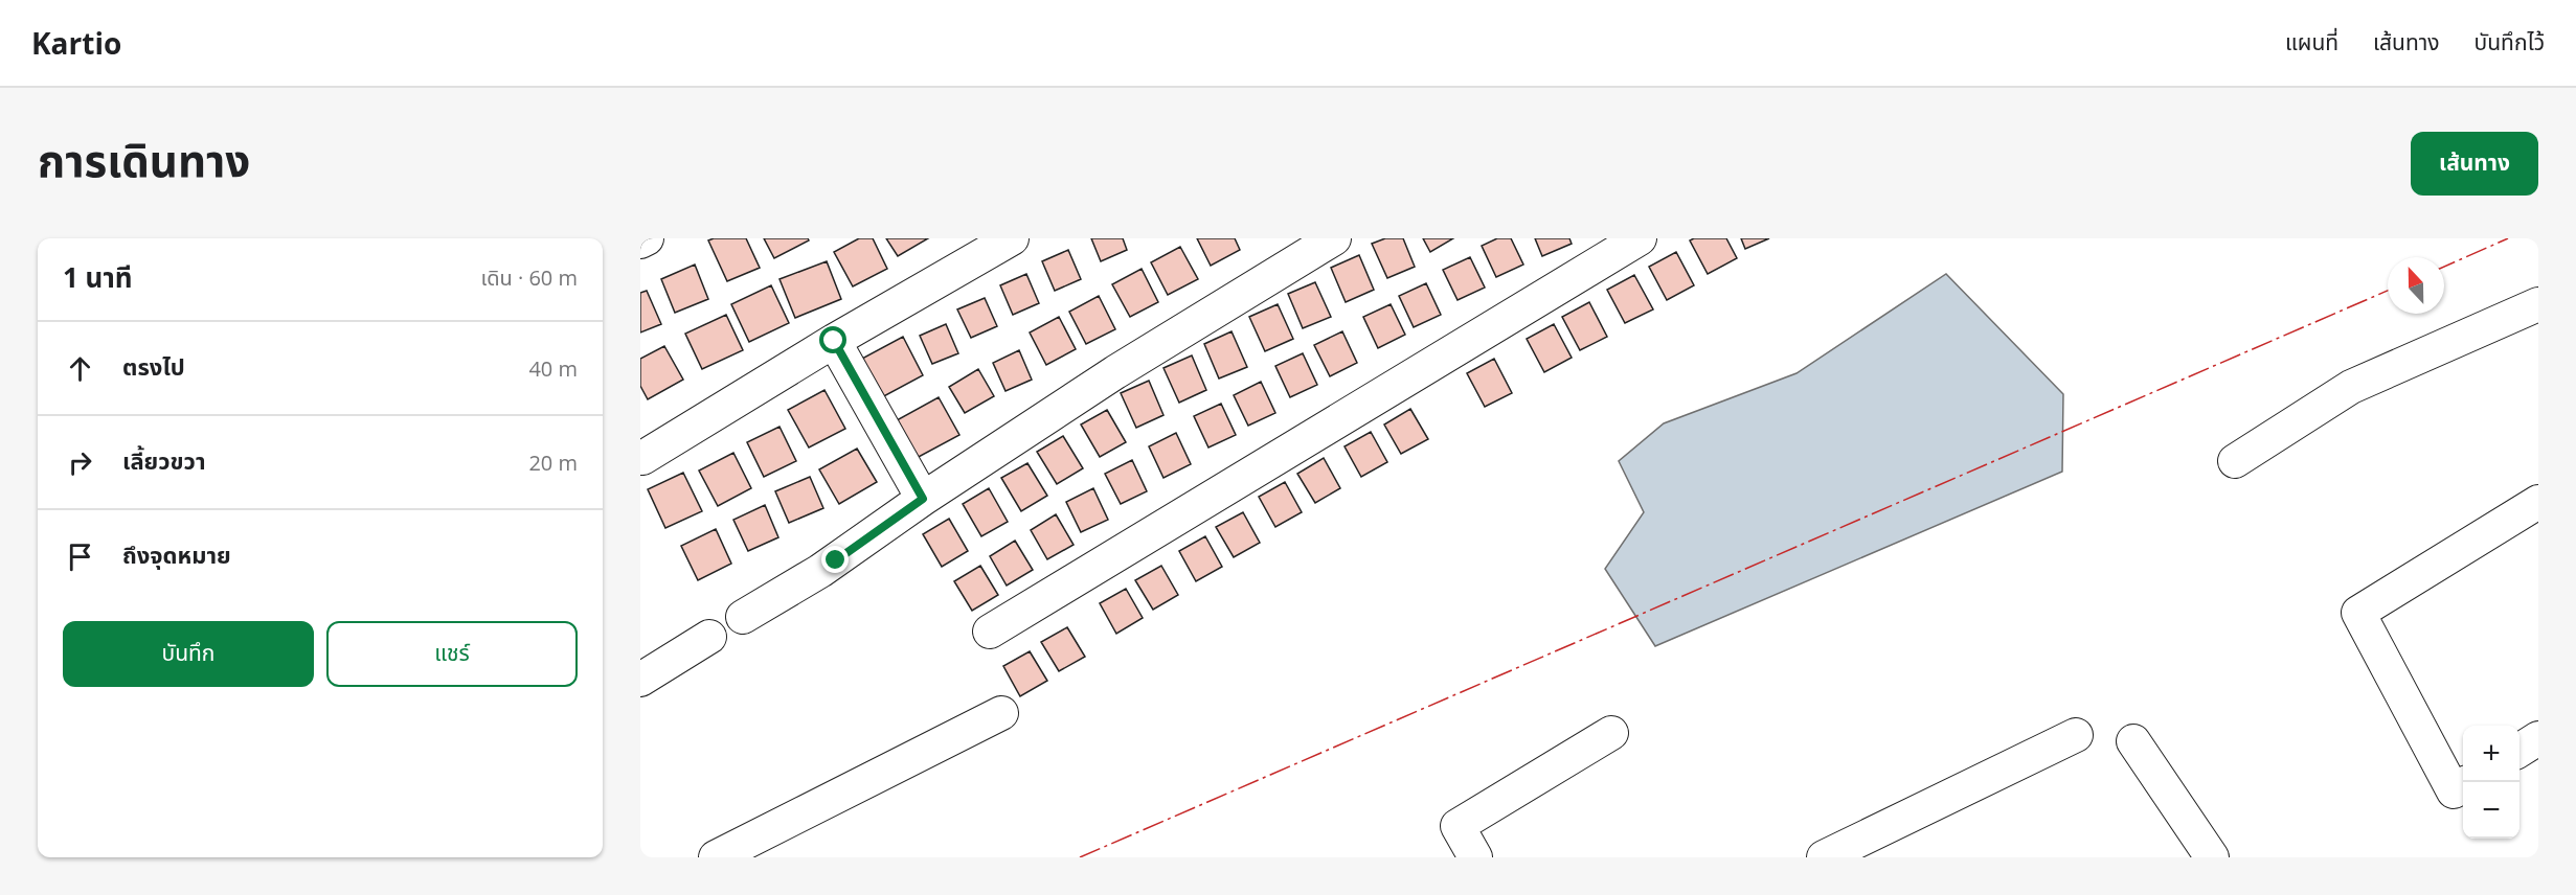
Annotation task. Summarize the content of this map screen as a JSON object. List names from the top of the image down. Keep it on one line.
{"north":"top","page":{"header":"Kartio","nav":["แผนที่","เส้นทาง","บันทึกไว้"],"title":"การเดินทาง","buttons":["เส้นทาง",["บันทึก","แชร์"]],"heading":["1 นาที","เดิน · 60 m"],"list":[["ตรงไป","40 m"],["เลี้ยวขวา","20 m"],"ถึงจุดหมาย"],"map_buttons":["+","−"]}}
